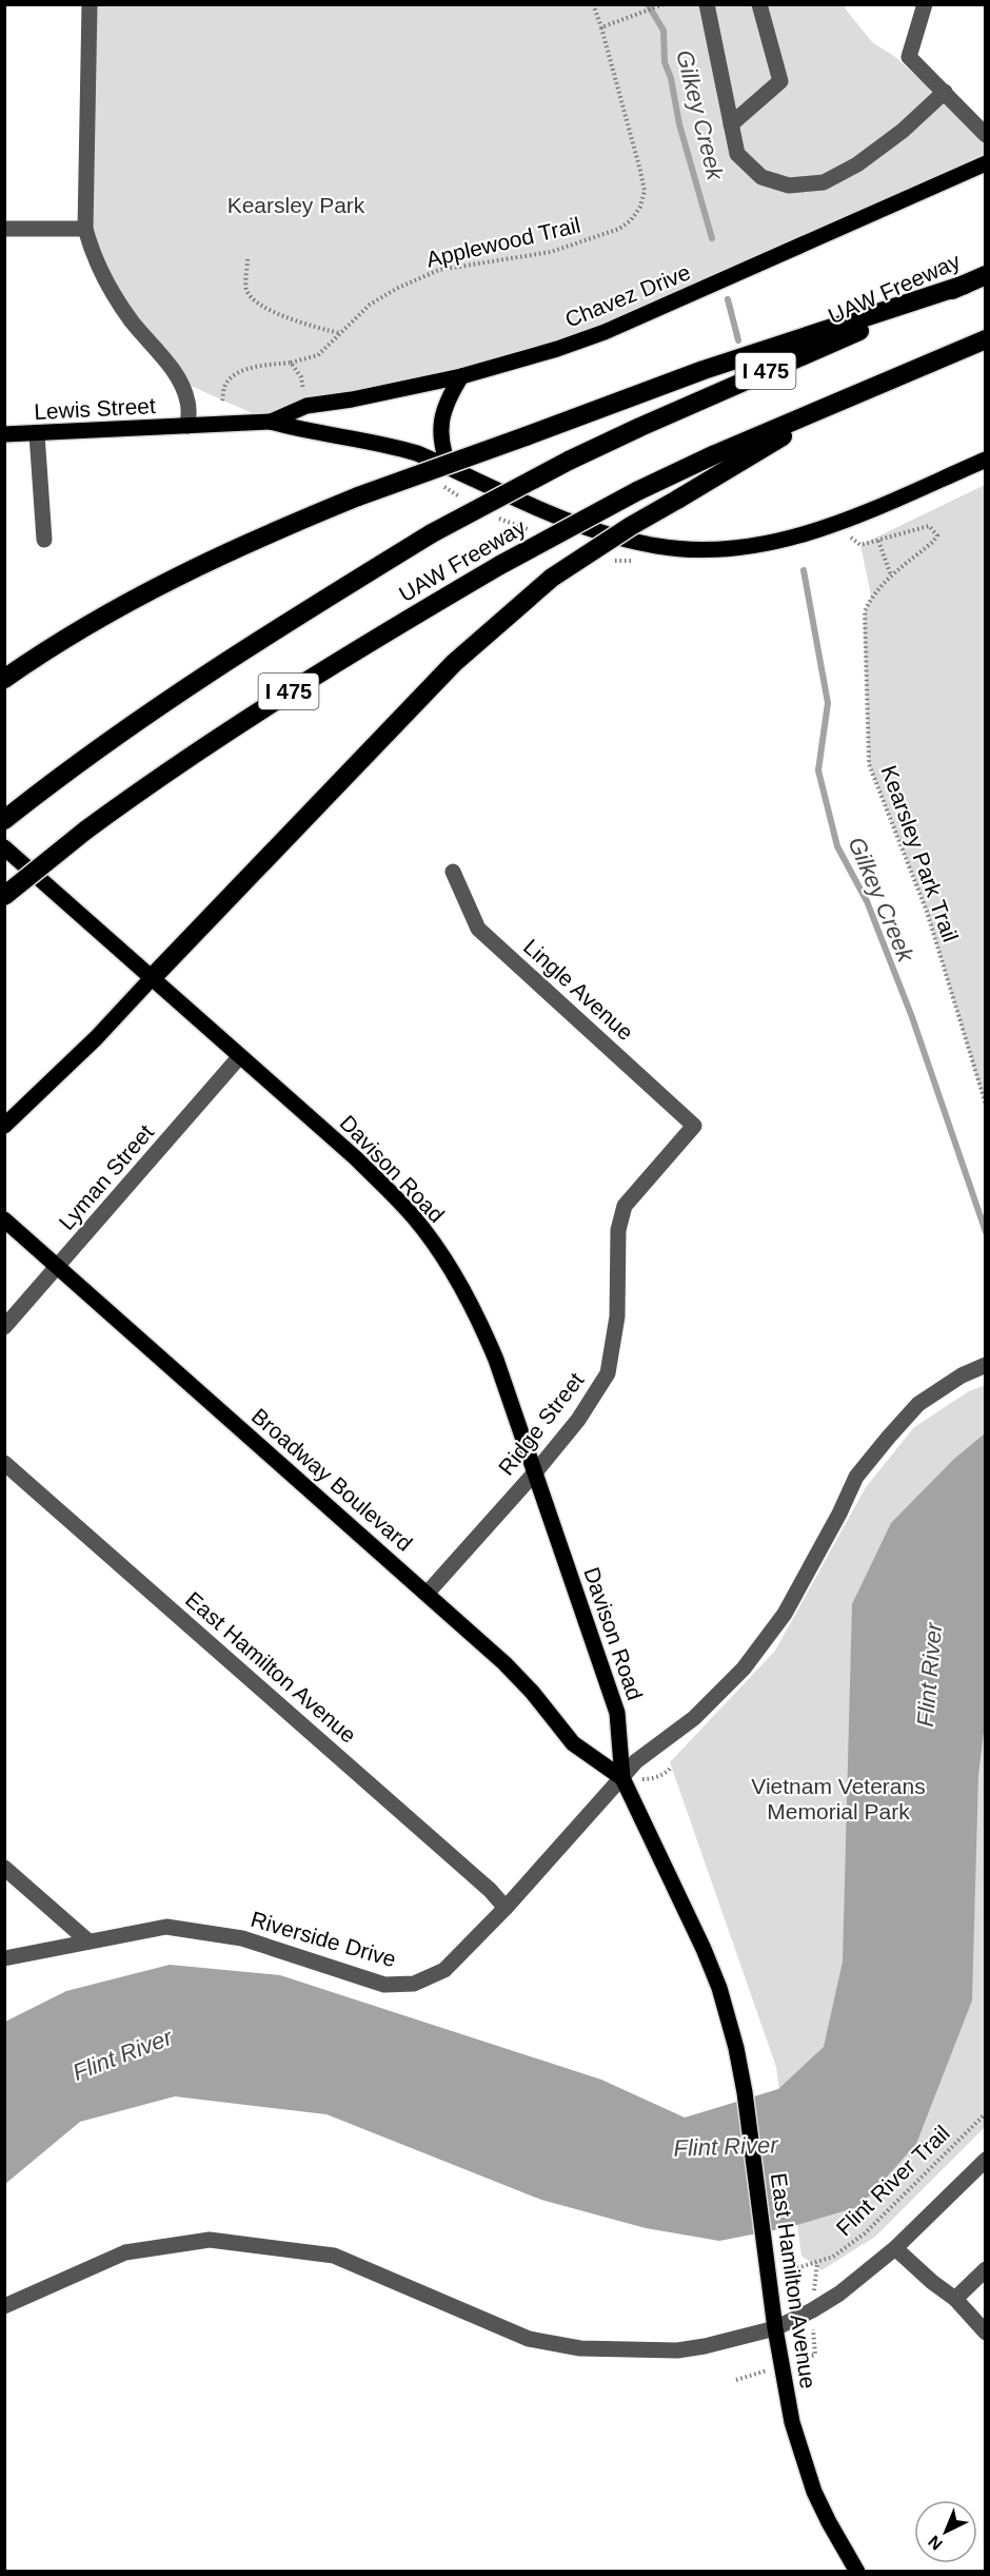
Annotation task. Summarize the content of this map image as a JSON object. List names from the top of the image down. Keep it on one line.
{"streets":{"highway":["UAW Freeway","I 475"],"main road":["Chavez Drive","Lewis Street","Davison Road","Broadway Boulevard","East Hamilton Avenue"],"street":["Lingle Avenue","Lyman Street","Ridge Street","Riverside Drive"],"path":["Applewood Trail","Kearsley Park Trail","Flint River Trail"]},"crossings":[["Chavez Drive","Lewis Street"],["Lingle Avenue","Ridge Street"],["Davison Road","Lyman Street"],["Davison Road","Ridge Street"],["Davison Road","Broadway Boulevard"],["Davison Road","East Hamilton Avenue"],["Davison Road","Riverside Drive"],["Lyman Street","Broadway Boulevard"],["Ridge Street","Broadway Boulevard"],["Broadway Boulevard","East Hamilton Avenue"],["Broadway Boulevard","Riverside Drive"],["East Hamilton Avenue","Riverside Drive"],["East Hamilton Avenue","Flint River Trail"]],"water":["Gilkey Creek","Flint River"],"parks":["Kearsley Park","Vietnam Veterans Memorial Park"],"north":"bottom left"}
